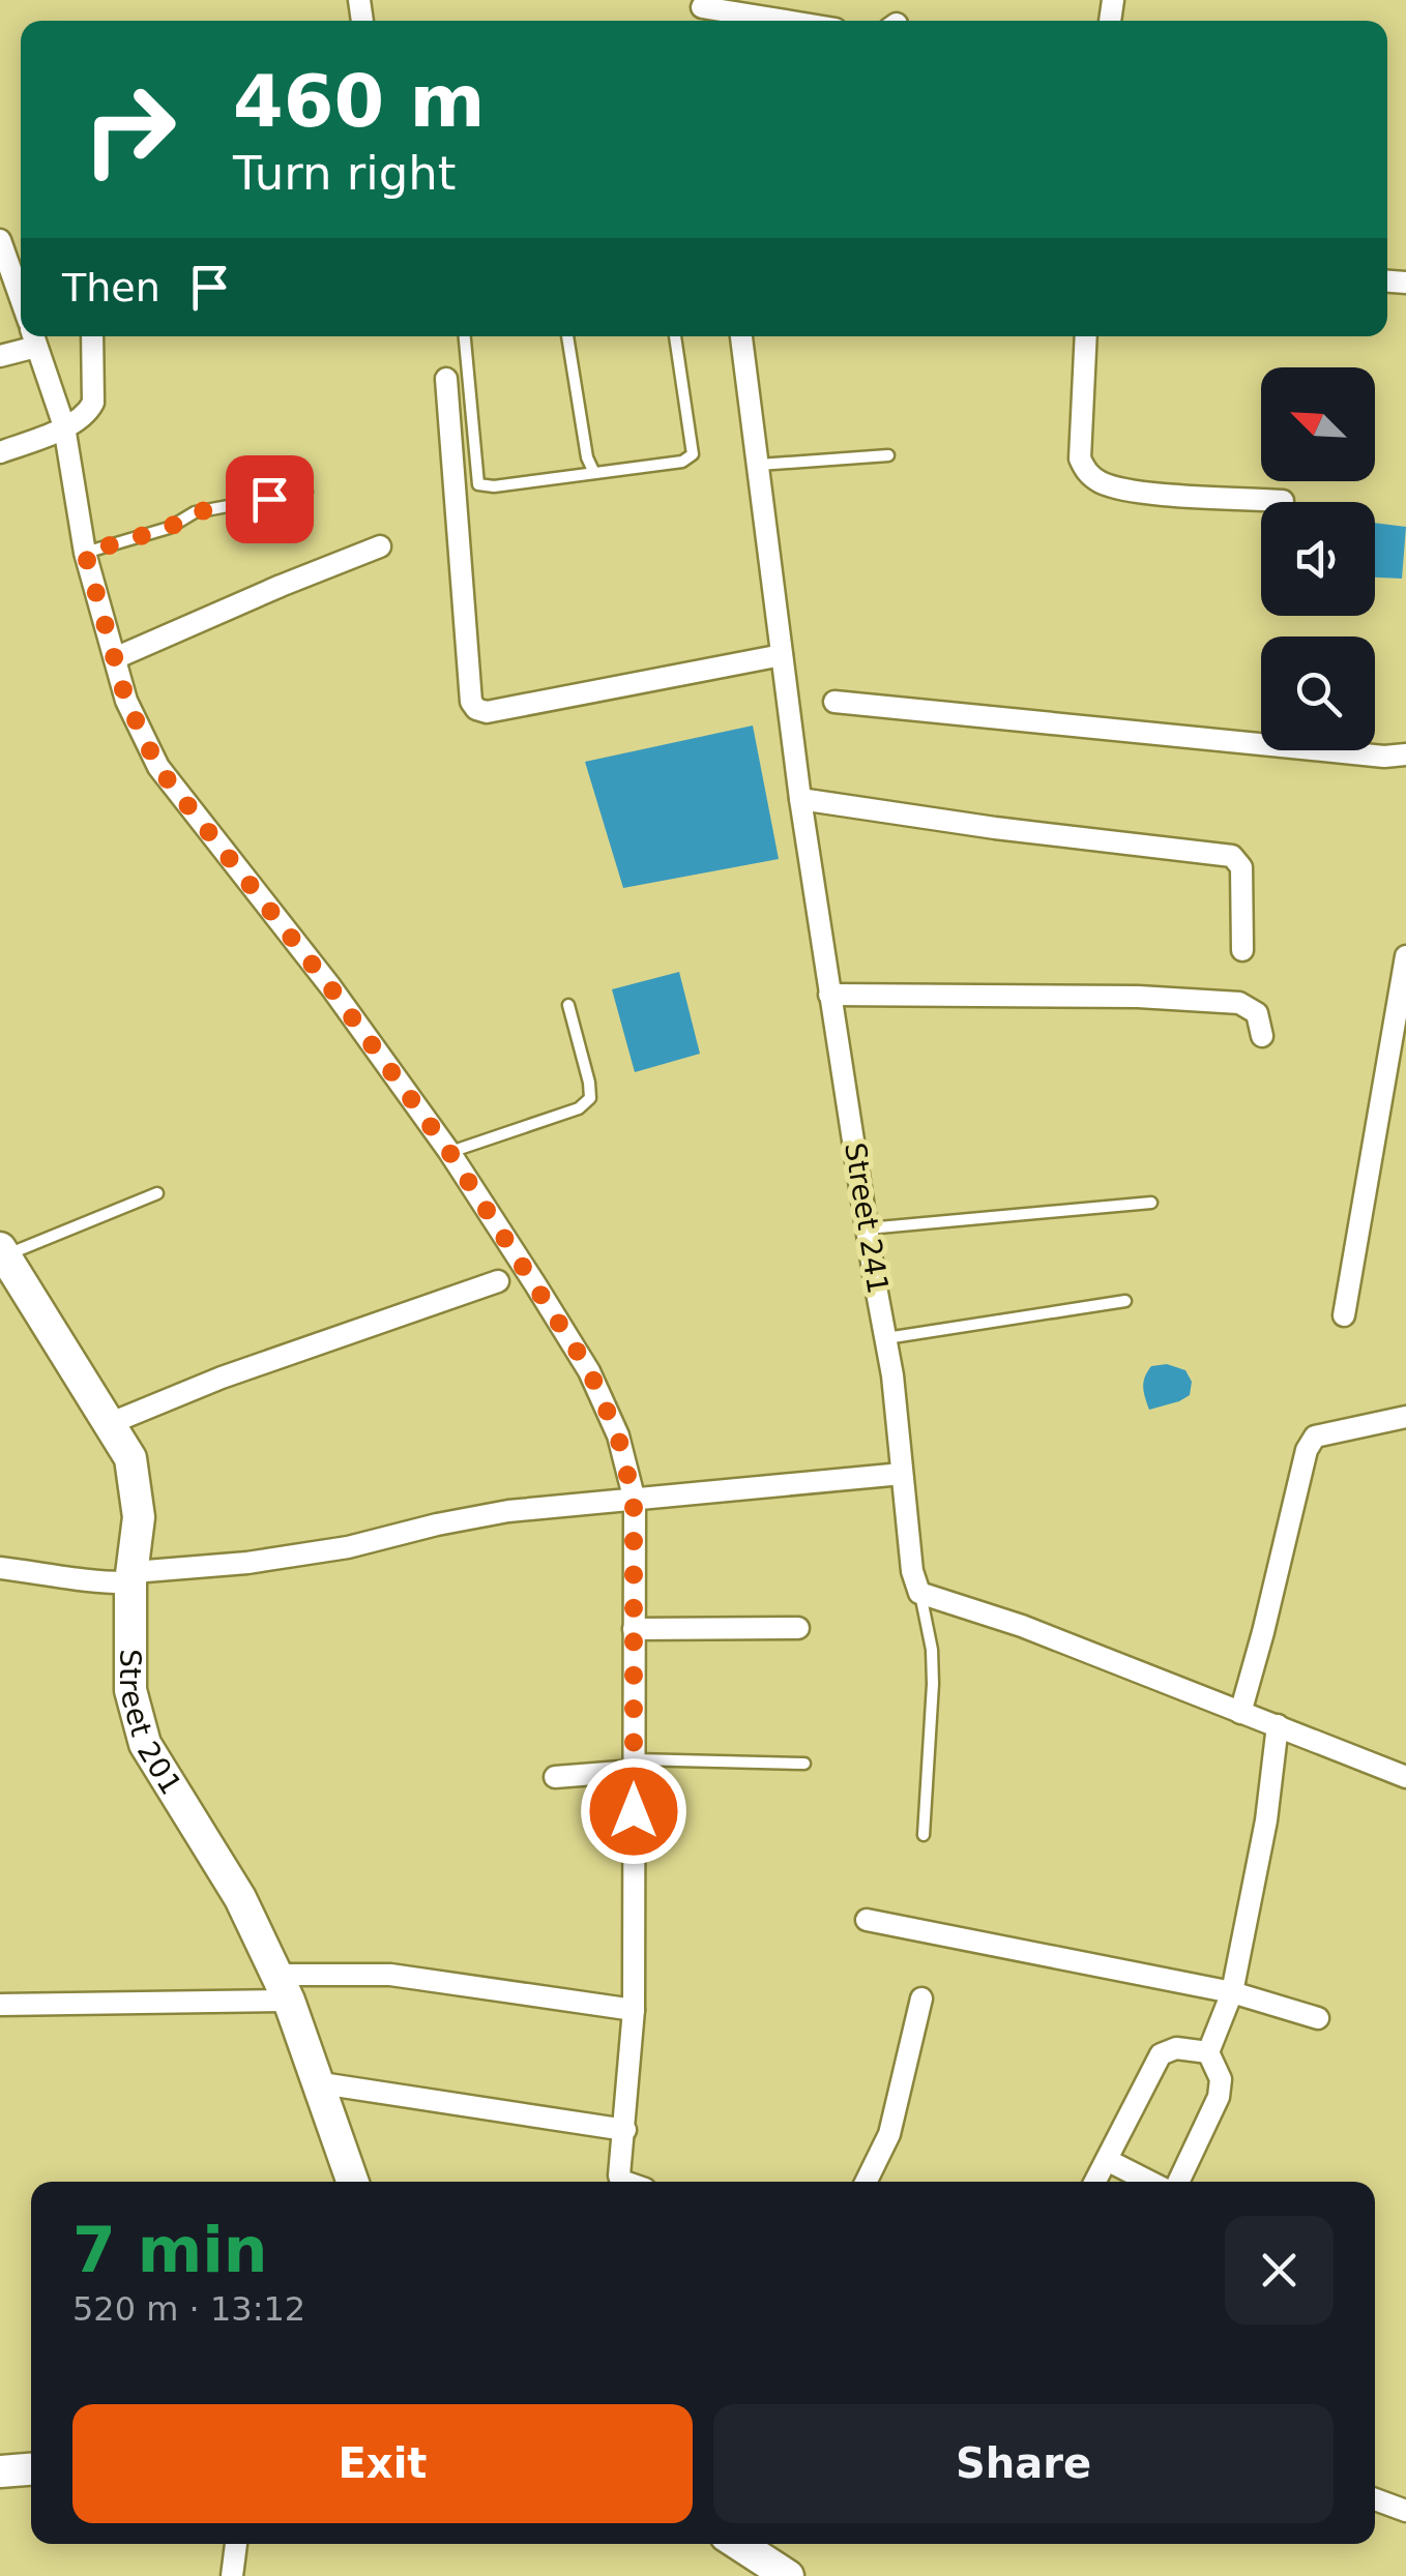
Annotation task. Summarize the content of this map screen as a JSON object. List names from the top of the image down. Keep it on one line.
{"streets":{"street":["Street 241","Street 201"]},"north":"top left","page":{"turn":["460 m","Turn right"],"then":"Then","heading":["7 min","520 m · 13:12"],"buttons":["Exit","Share"]}}
